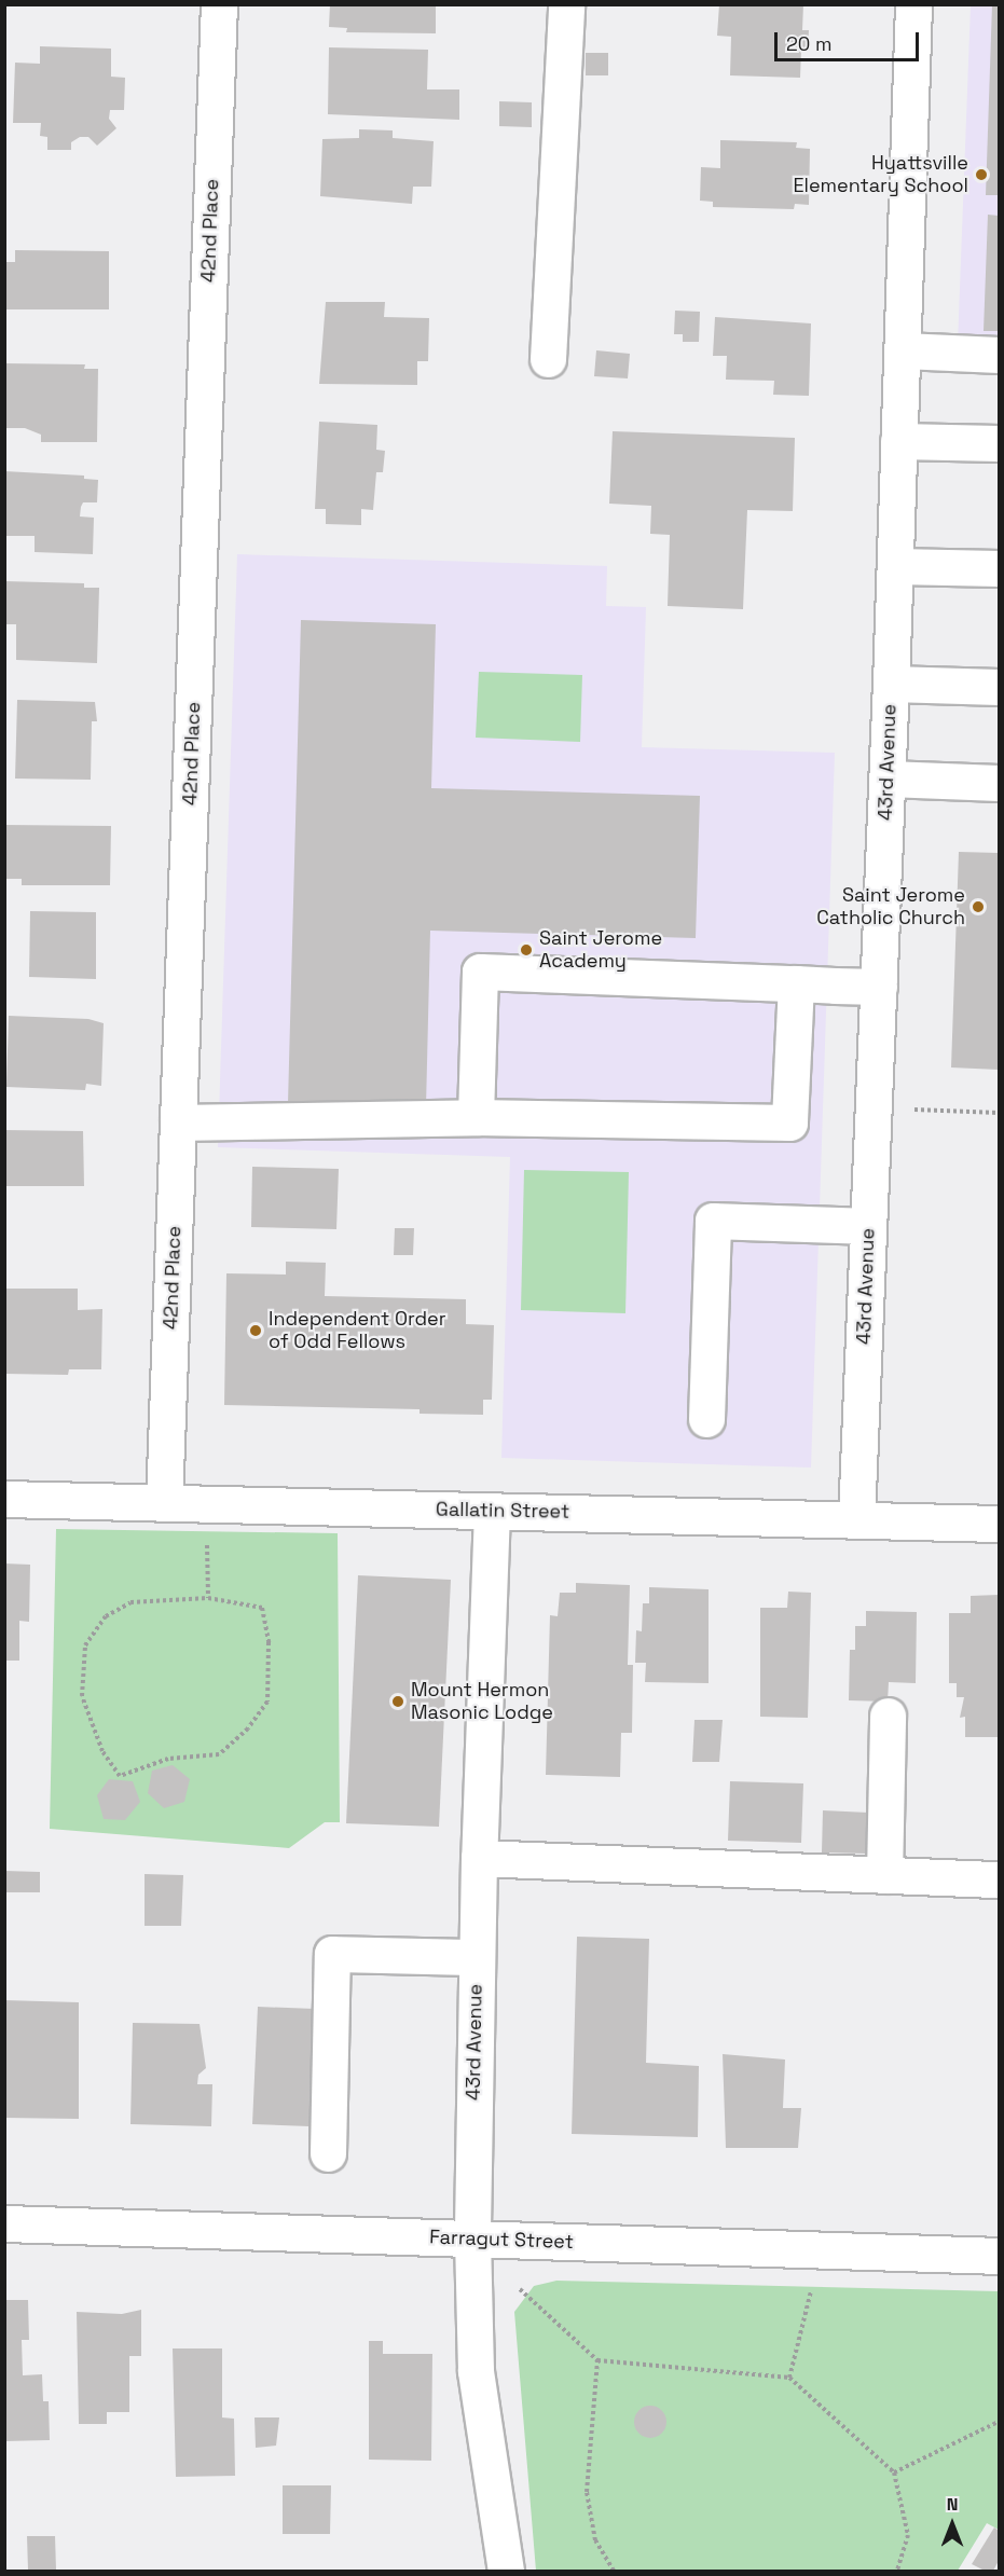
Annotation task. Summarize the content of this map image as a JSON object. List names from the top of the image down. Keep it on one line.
{"streets":{"street":["42nd Place","43rd Avenue","Gallatin Street","Farragut Street"]},"crossings":[["42nd Place","Gallatin Street"],["43rd Avenue","Gallatin Street"],["43rd Avenue","Farragut Street"]],"places":["Hyattsville Elementary School","Saint Jerome Catholic Church","Saint Jerome Academy","Independent Order of Odd Fellows","Mount Hermon Masonic Lodge"],"scale_bar":"20 m","north":"top"}
